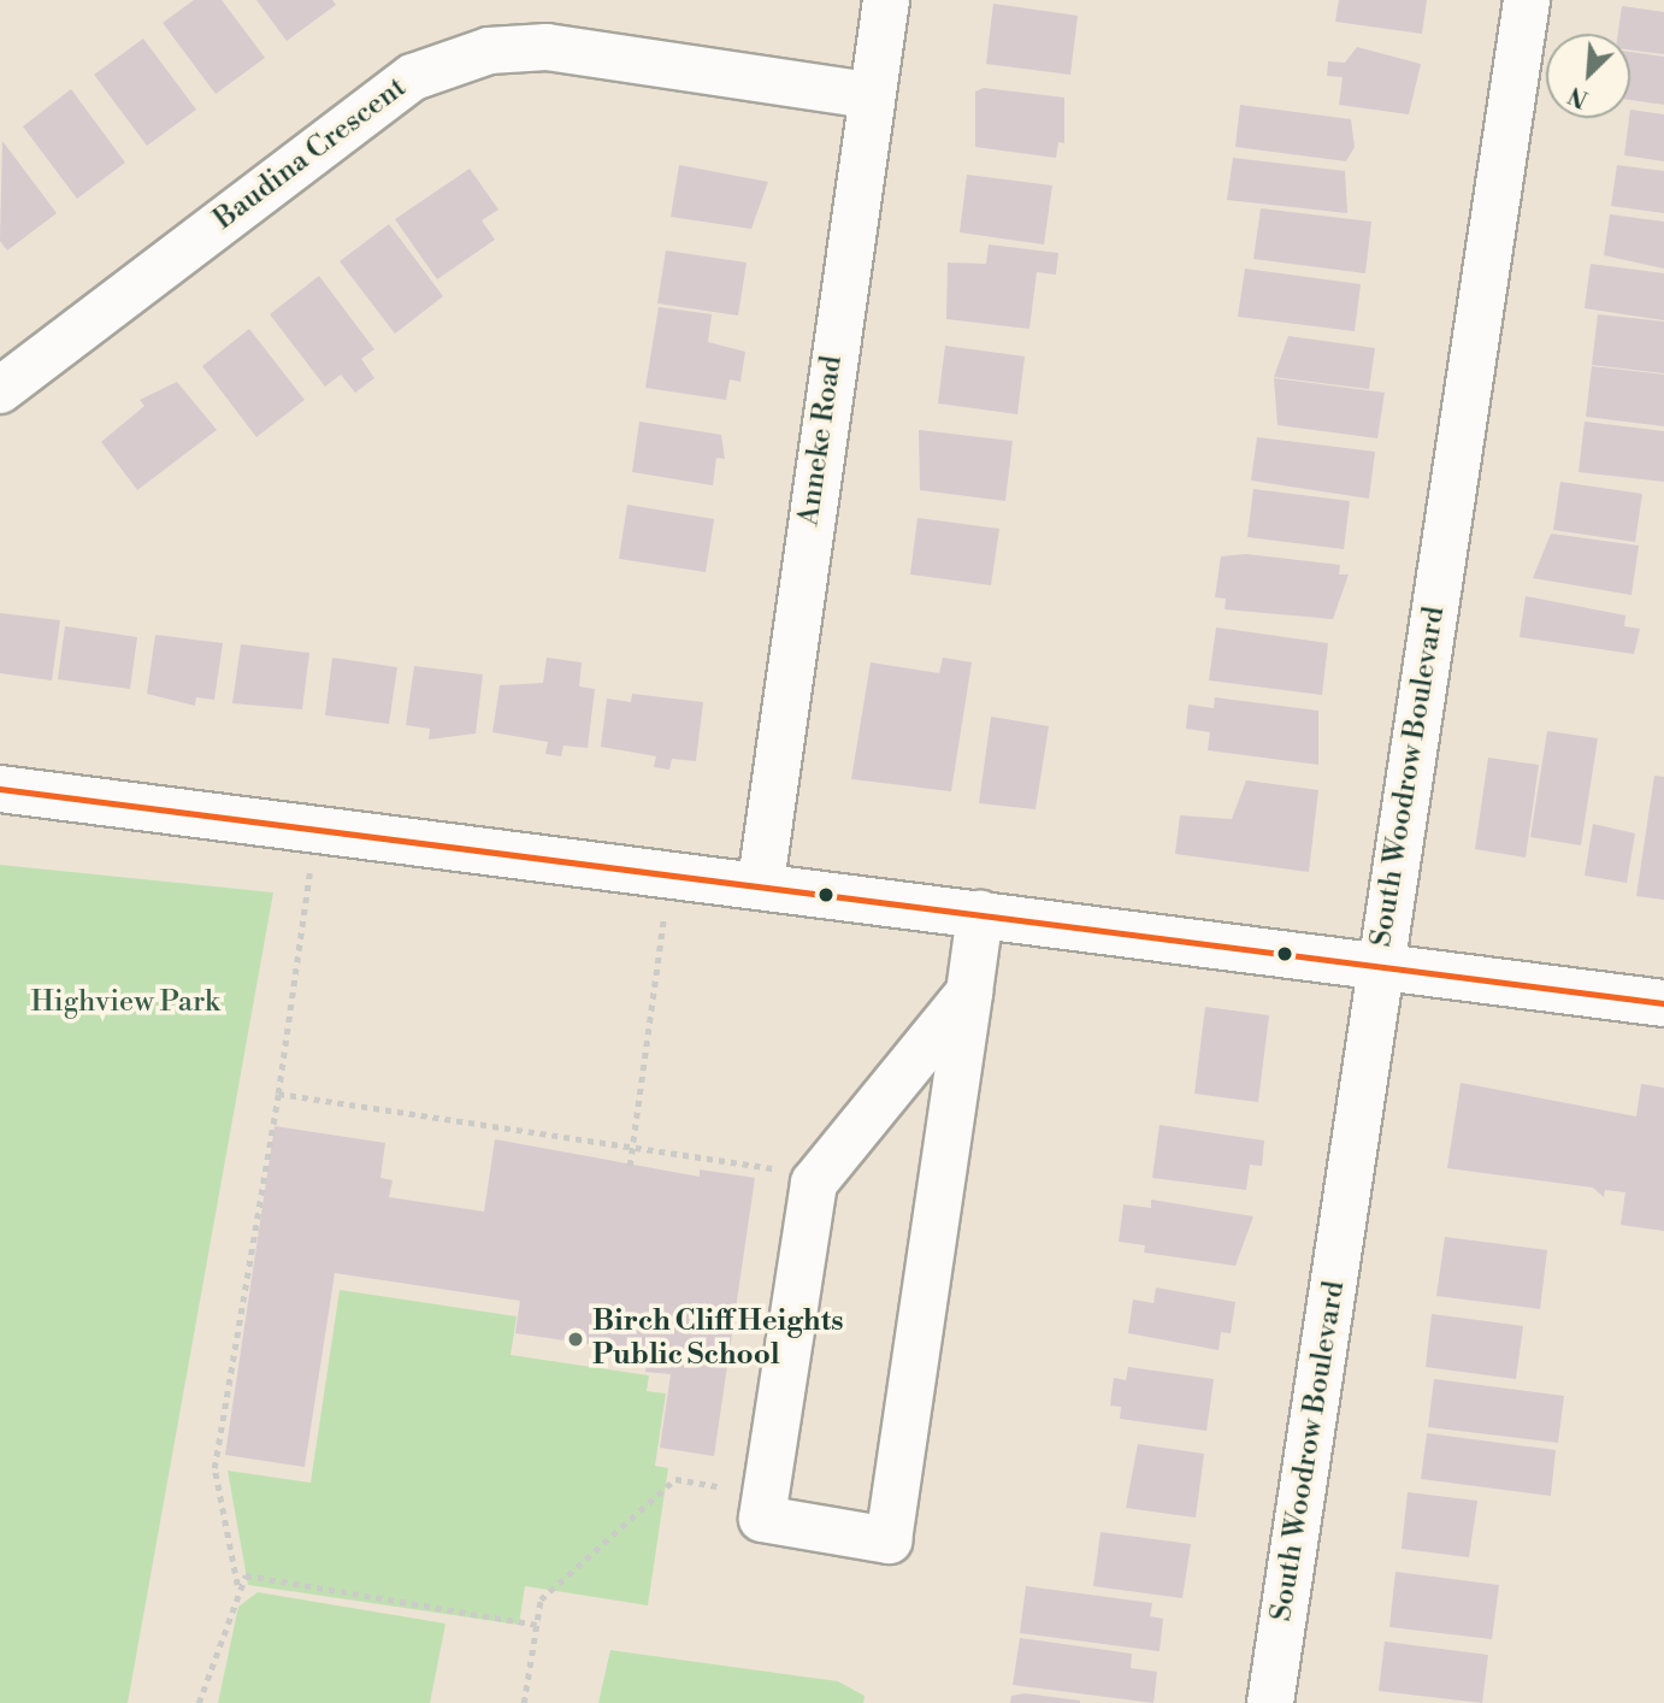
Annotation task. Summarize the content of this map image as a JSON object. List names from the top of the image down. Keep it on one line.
{"streets":{"street":["Baudina Crescent","Anneke Road","South Woodrow Boulevard"]},"crossings":[["Baudina Crescent","Anneke Road"]],"parks":["Highview Park"],"places":["Birch Cliff Heights Public School"],"north":"bottom left"}
